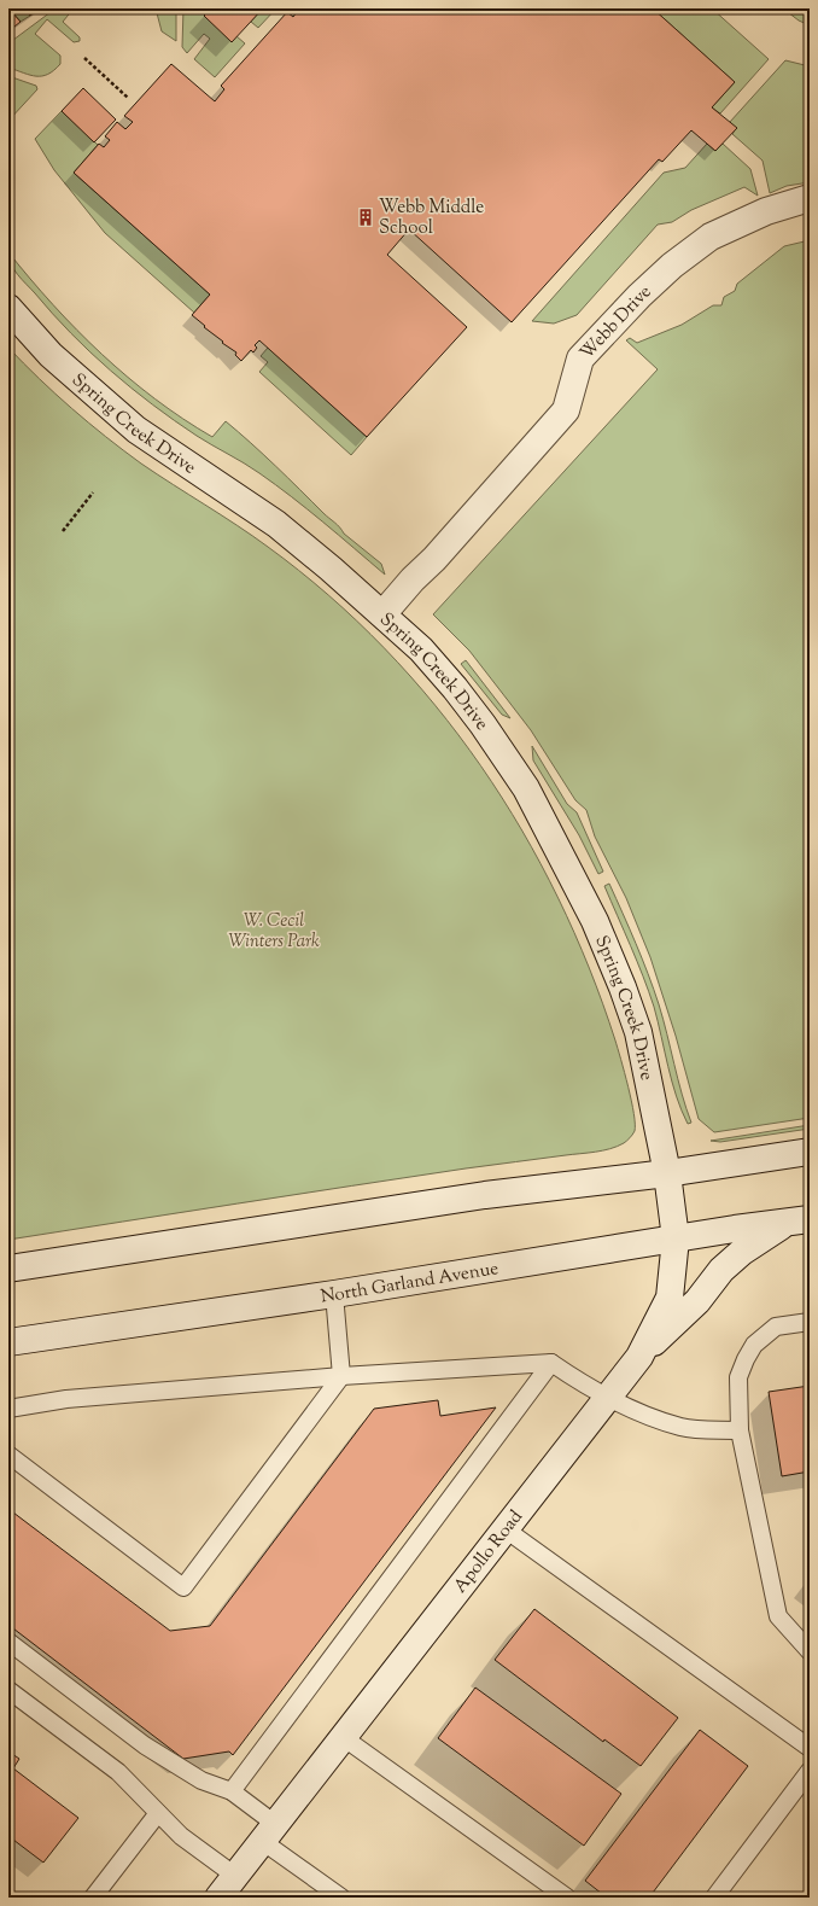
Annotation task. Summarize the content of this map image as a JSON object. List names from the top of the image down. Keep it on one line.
{"streets":{"street":["Webb Drive","Spring Creek Drive","North Garland Avenue","Apollo Road"]},"crossings":[["Webb Drive","Spring Creek Drive"],["Spring Creek Drive","Apollo Road"],["North Garland Avenue","Apollo Road"]],"parks":["W. Cecil Winters Park"],"places":{"building":["Webb Middle School"]}}
